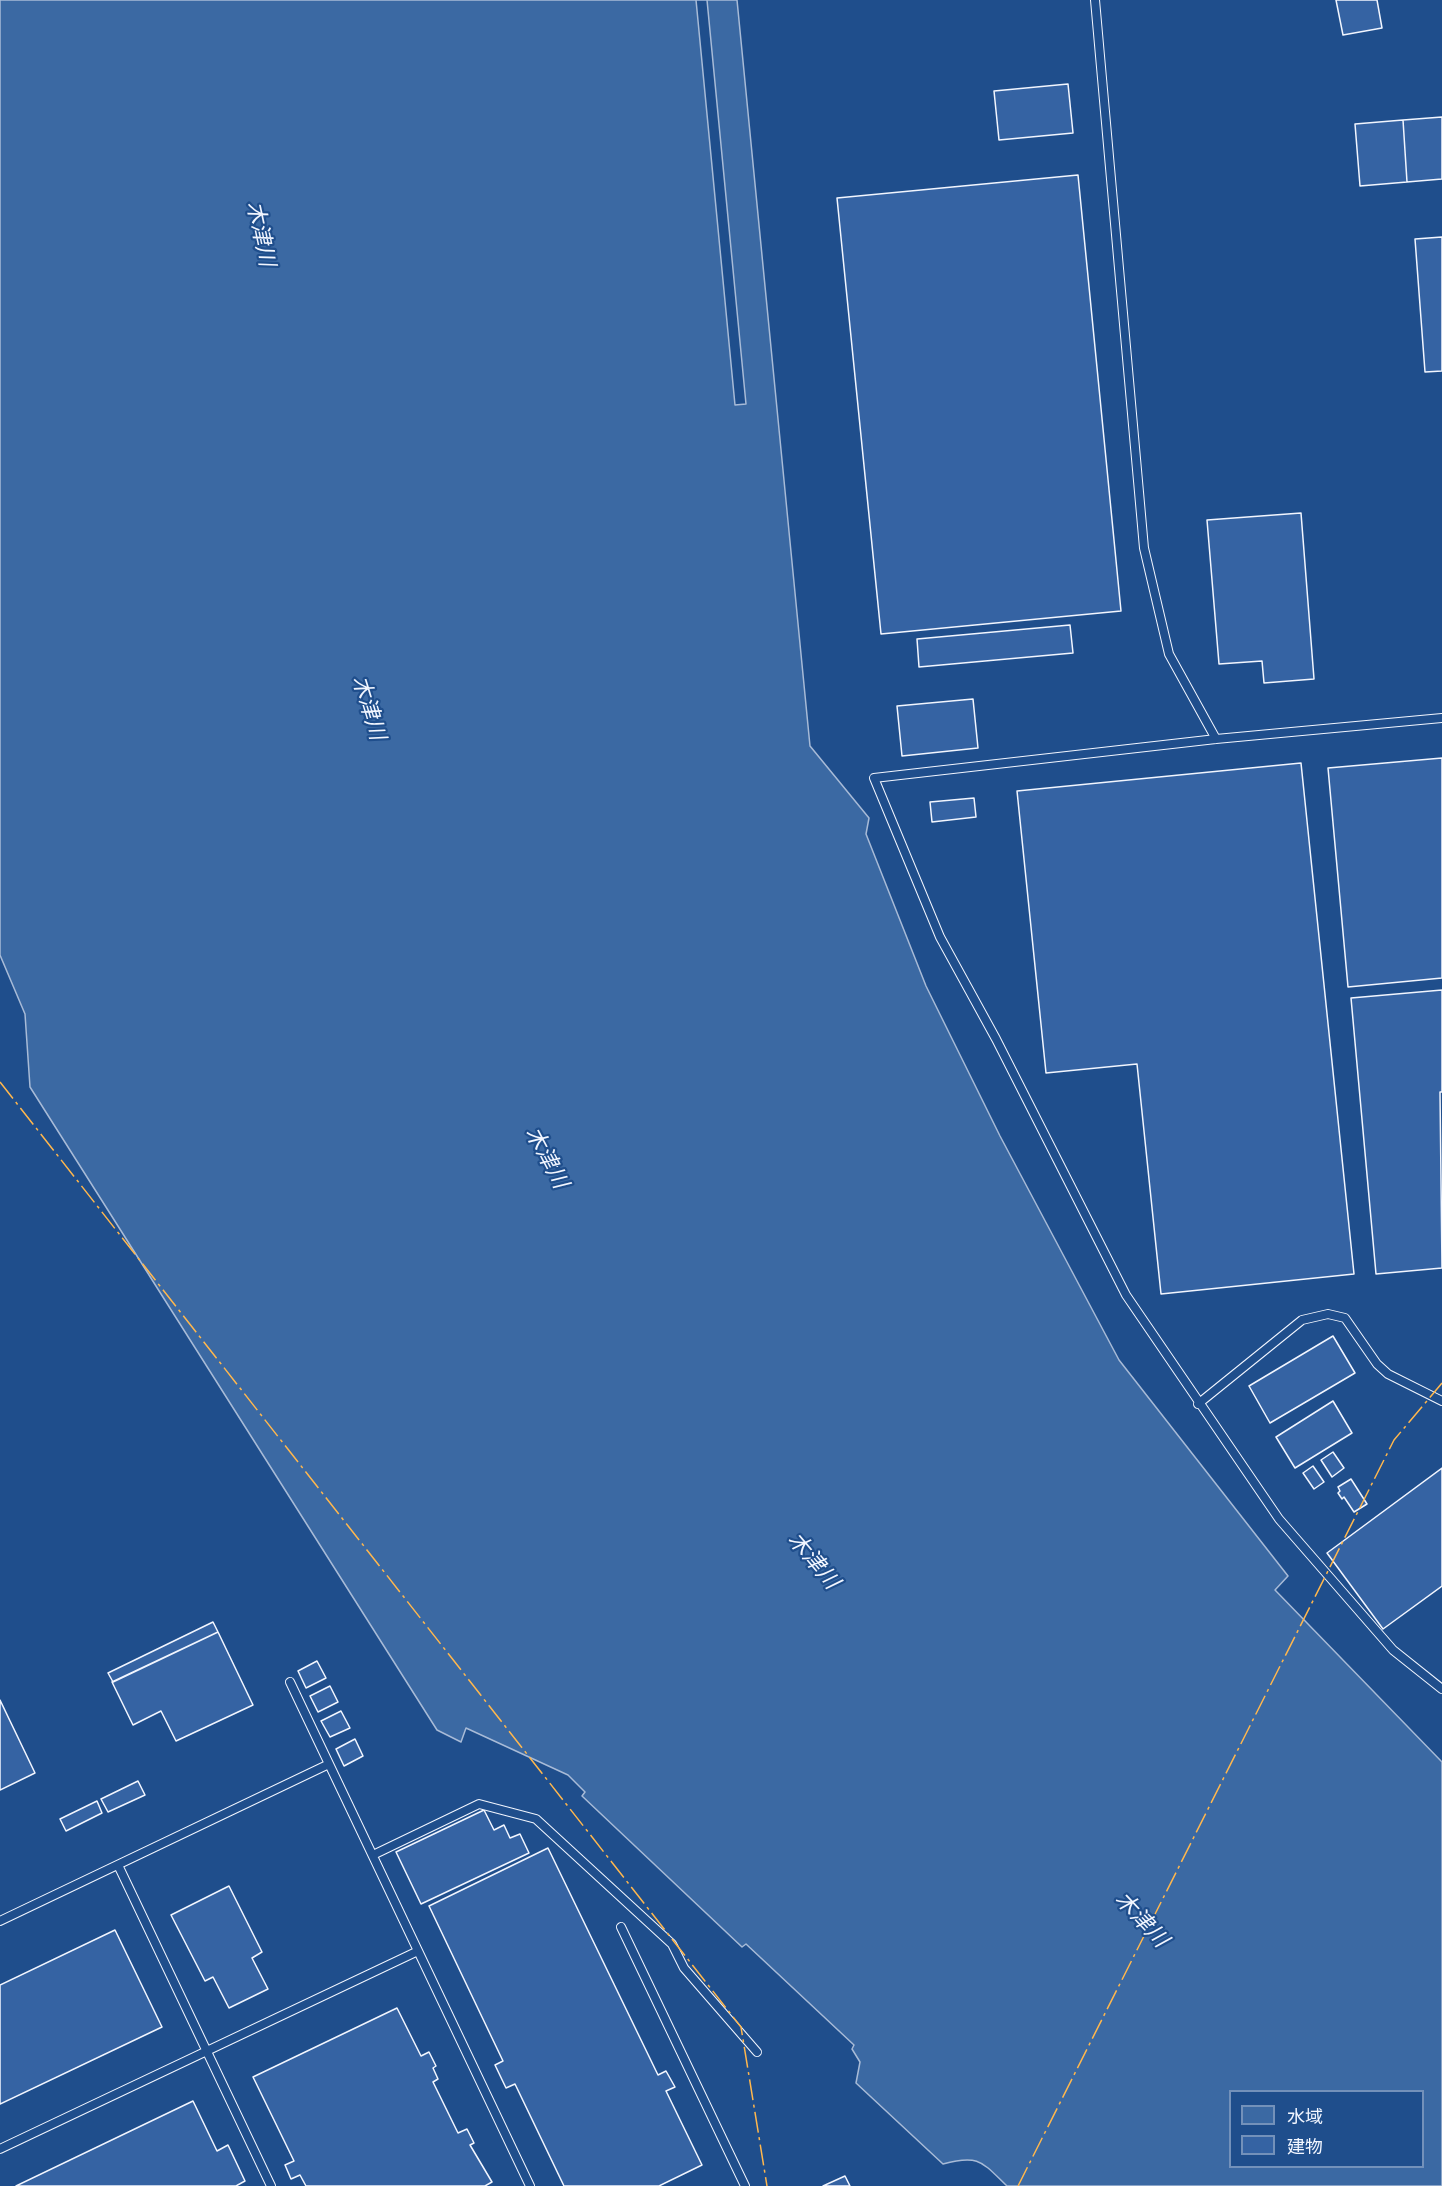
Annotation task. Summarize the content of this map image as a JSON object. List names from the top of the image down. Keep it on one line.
{"water":["木津川"],"legend":["水域","建物"]}
